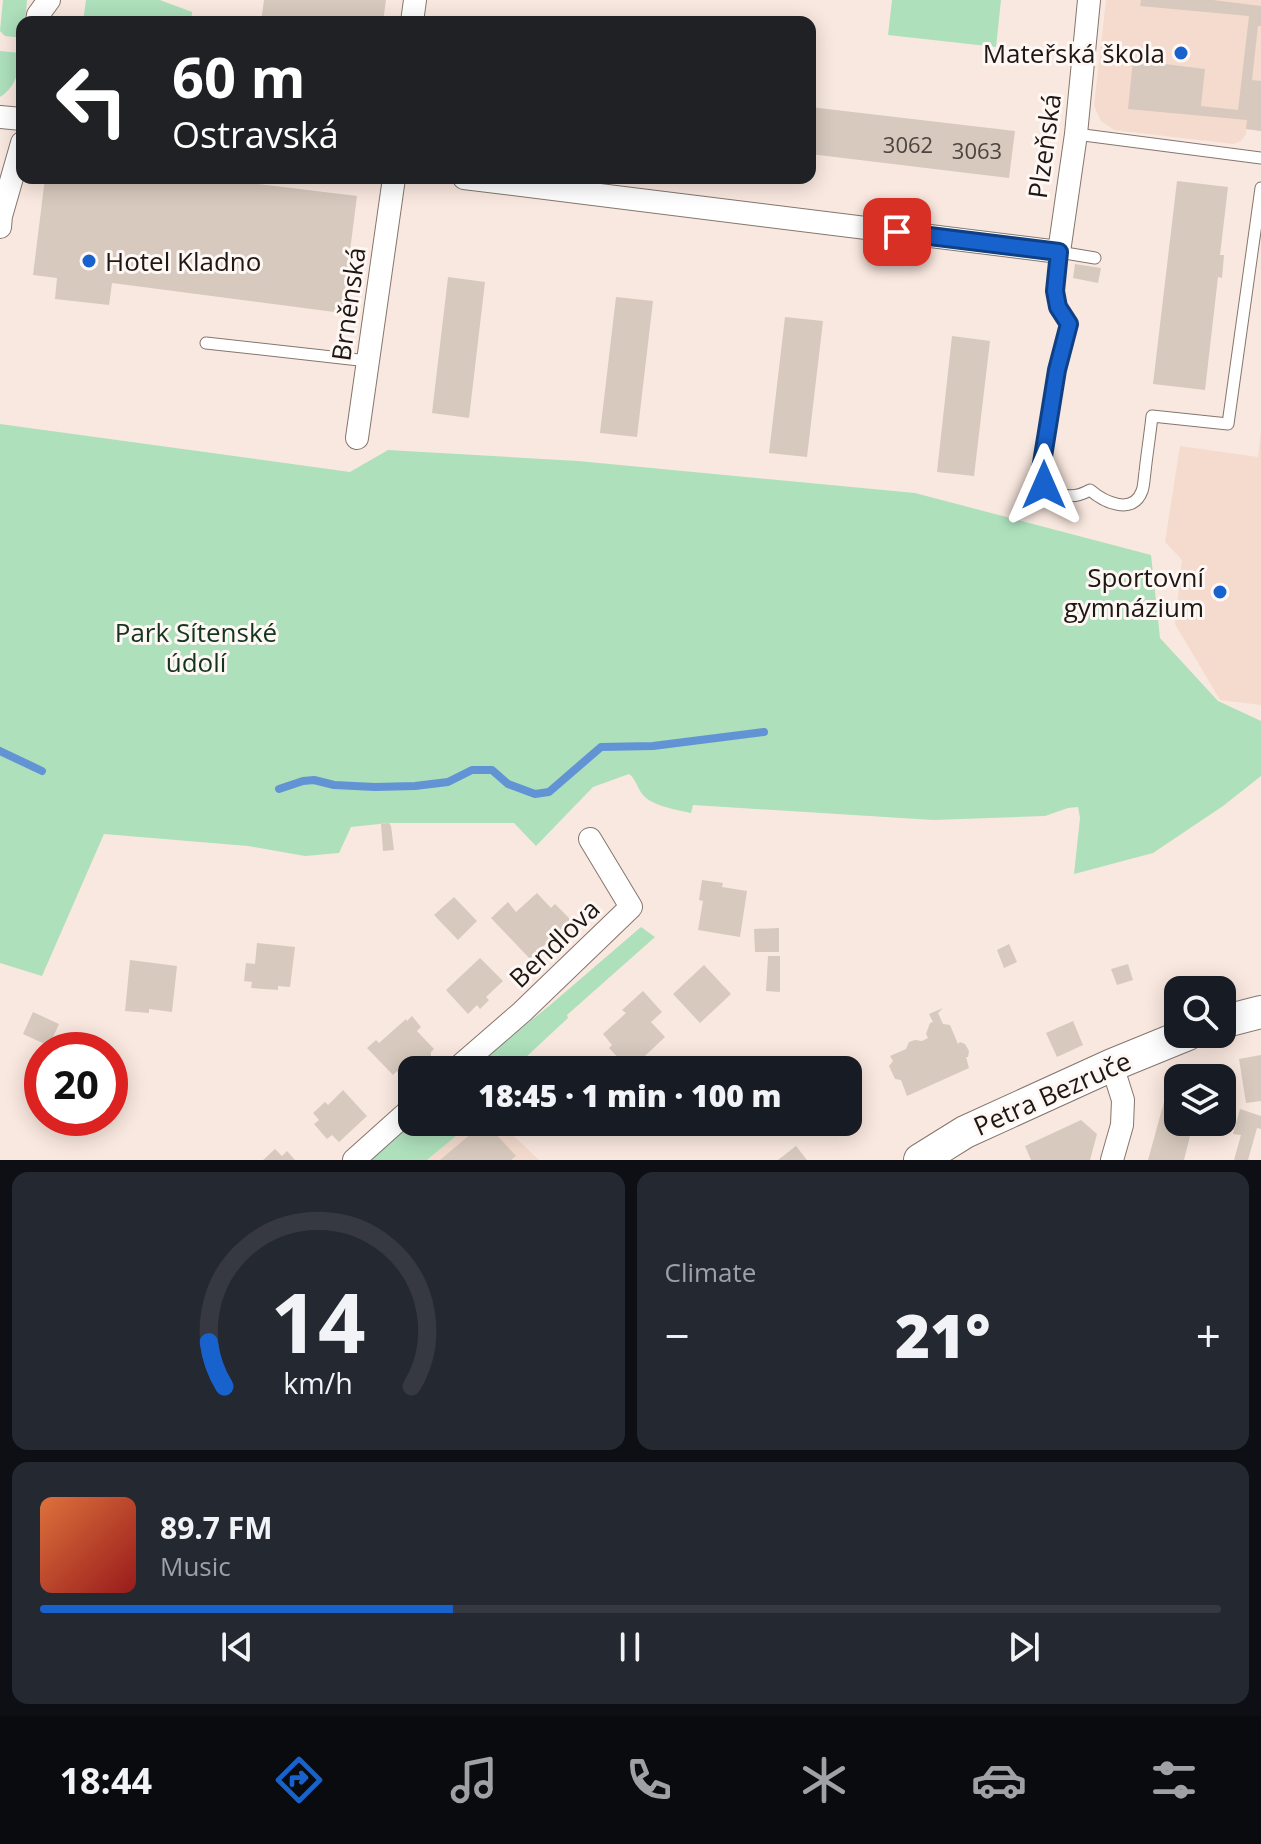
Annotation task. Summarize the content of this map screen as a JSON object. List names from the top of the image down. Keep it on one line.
{"streets":{"street":["Plzeňská","Brněnská","Bendlova","Petra Bezruče"]},"parks":["Park Sítenské údolí"],"places":["Mateřská škola","Hotel Kladno","Sportovní gymnázium"],"house_numbers":["3062","3063"],"page":{"turn":["60 m","Ostravská"],"limit":"20","trip":"18:45 · 1 min · 100 m","tile":"Climate","heat":["−","21°","+"],"song":["89.7 FM","Music"],"tabs":"18:44","gauge":["14","km/h"]}}
